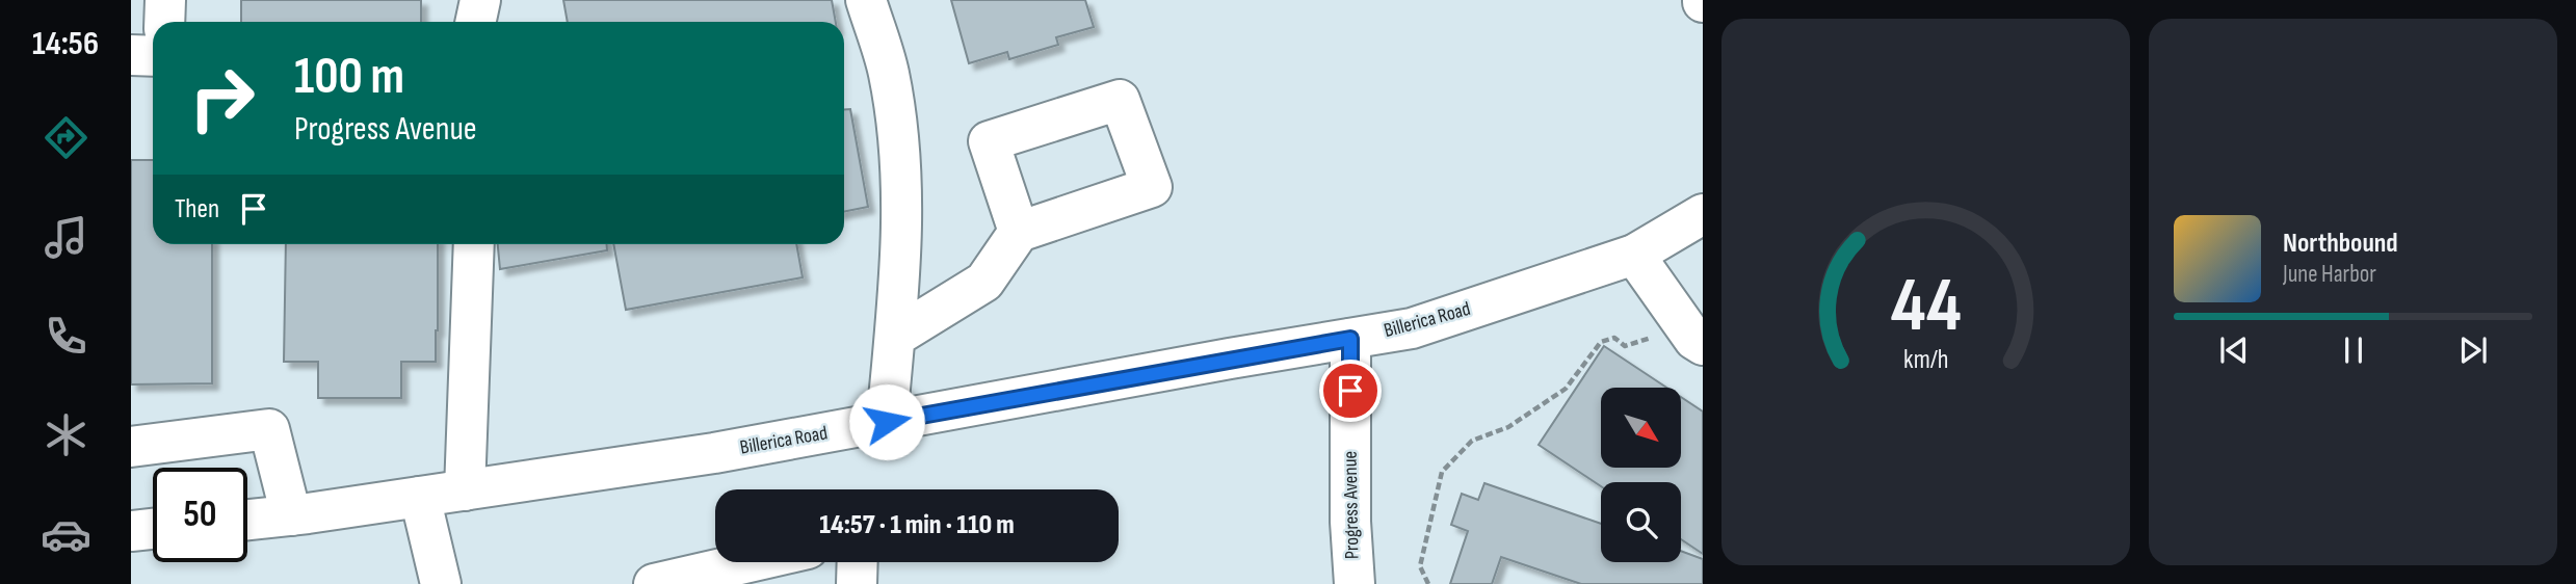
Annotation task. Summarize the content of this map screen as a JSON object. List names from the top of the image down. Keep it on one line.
{"streets":{"main road":["Billerica Road","Progress Avenue"]},"crossings":[["Billerica Road","Progress Avenue"]],"north":"bottom right","page":{"tabs":"14:56","turn":["100 m","Progress Avenue"],"then":"Then","song":["Northbound","June Harbor"],"limit":"50","trip":"14:57 · 1 min · 110 m","gauge":["44","km/h"]}}
